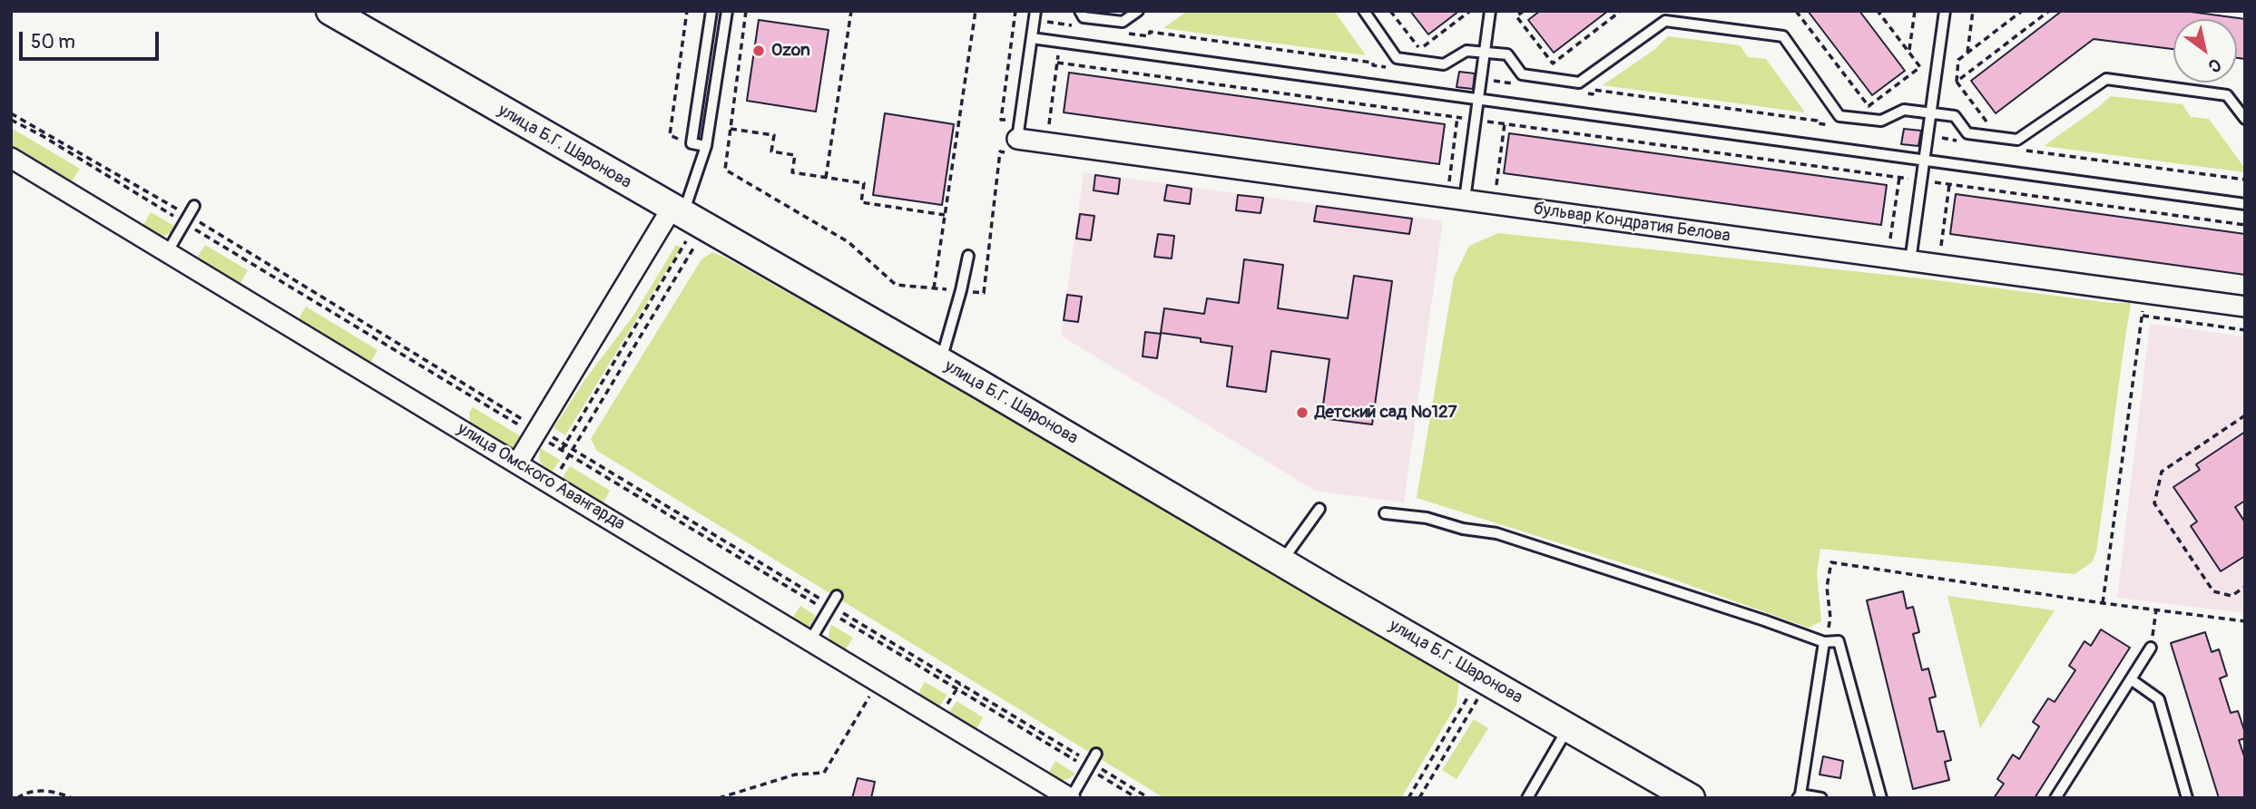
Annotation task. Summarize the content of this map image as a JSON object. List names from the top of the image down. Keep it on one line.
{"streets":{"main road":["улица Б.Г. Шаронова"],"street":["бульвар Кондратия Белова","улица Омского Авангарда"]},"places":["Ozon","Детский сад №127"],"scale_bar":"50 m","north":"bottom right"}
